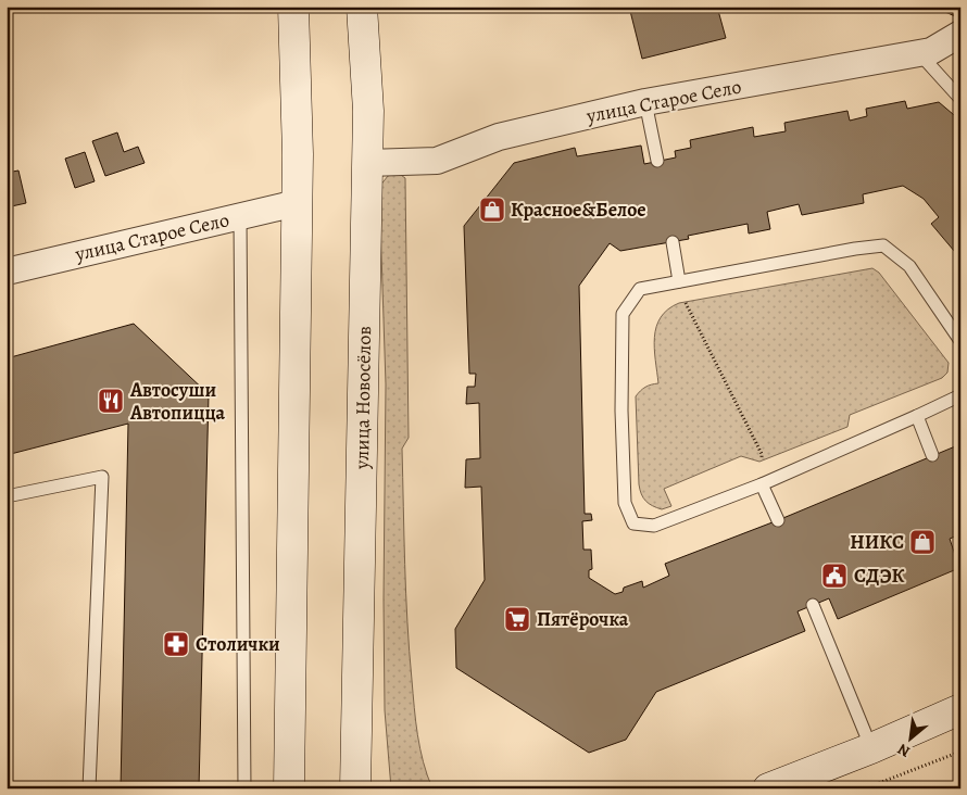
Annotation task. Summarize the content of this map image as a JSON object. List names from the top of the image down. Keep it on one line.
{"streets":{"main road":["улица Новосёлов"],"street":["улица Старое Село"]},"crossings":[["улица Старое Село","улица Новосёлов"]],"places":{"shop":["Красное&Белое","НИКС"],"restaurant":["Автосуши Автопицца"],"public building":["СДЭК"],"supermarket":["Пятёрочка"],"pharmacy":["Столички"]},"north":"bottom left"}
